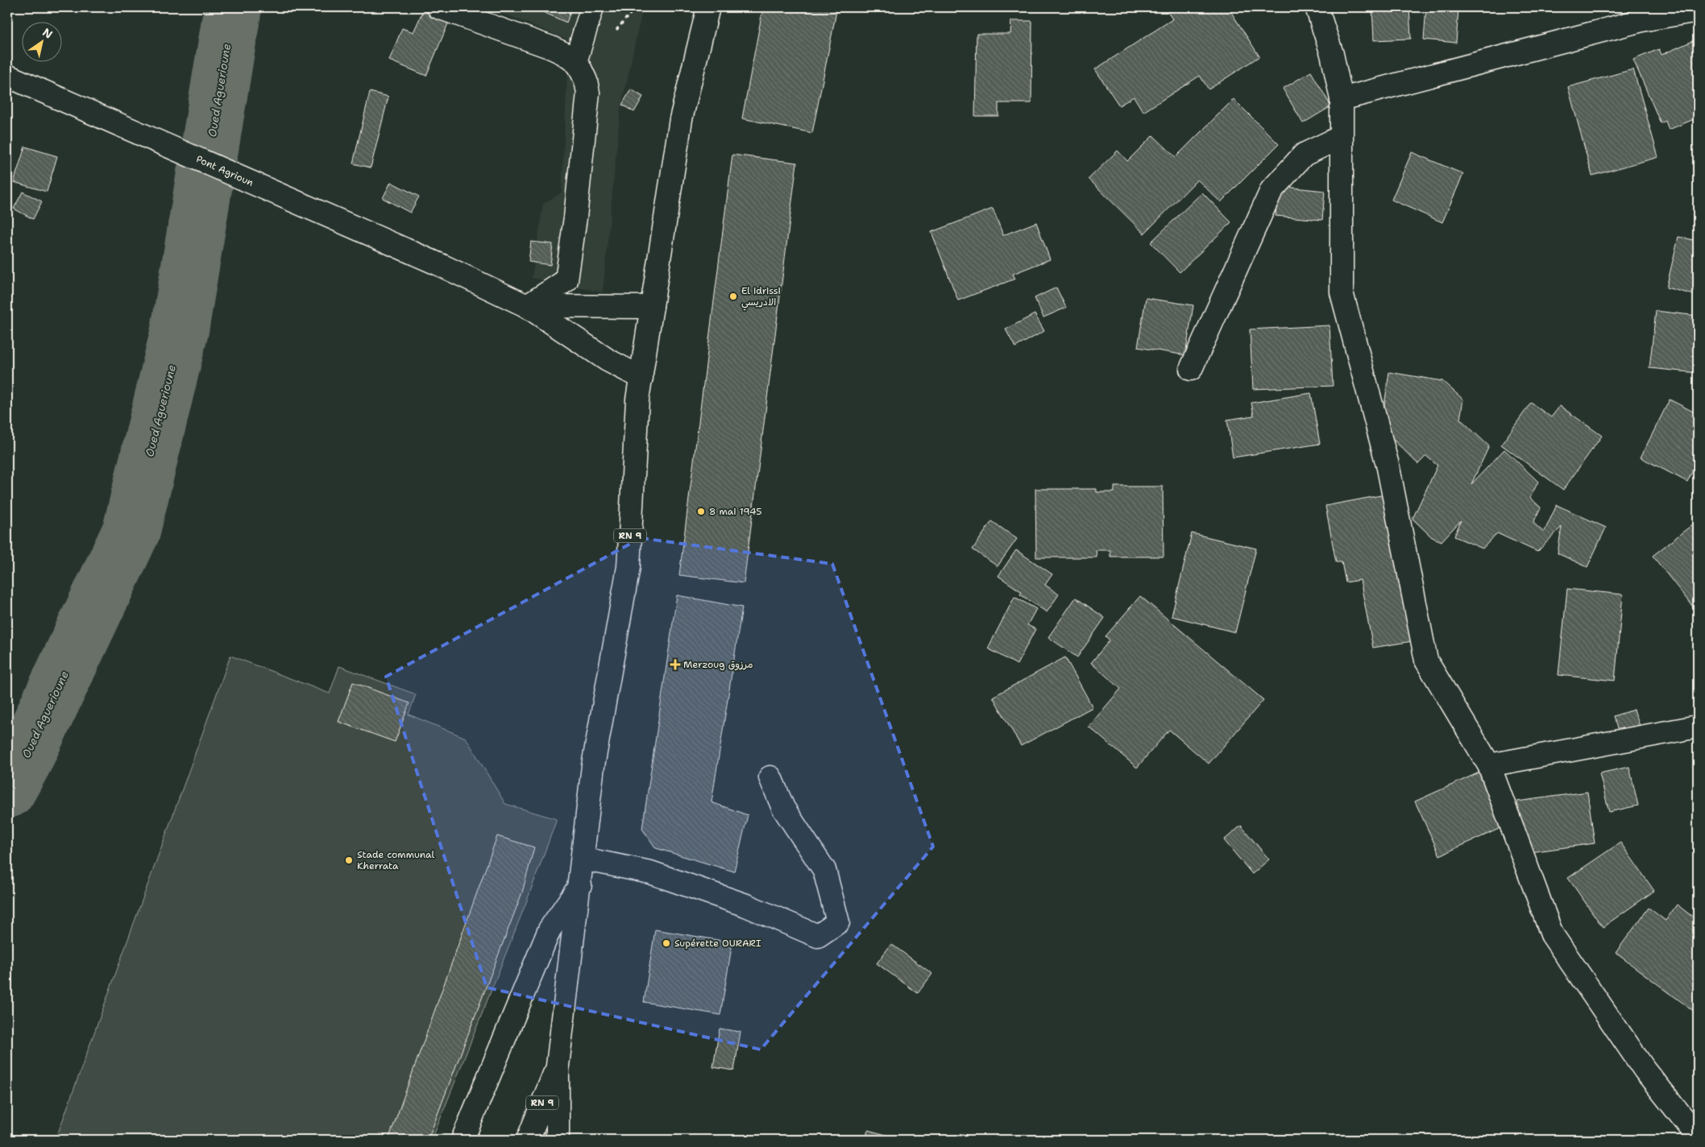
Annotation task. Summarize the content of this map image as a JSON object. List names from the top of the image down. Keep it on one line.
{"streets":{"street":["Pont Agrioun","RN 9"]},"crossings":[["Pont Agrioun","RN 9"]],"water":["Oued Aguerioune"],"places":{"other":["El idrissi الادريسي","8 mai 1945","Stade communal Kherrata","Supérette OURARI"],"health":["Merzoug مرزوق"]},"north":"top right"}
